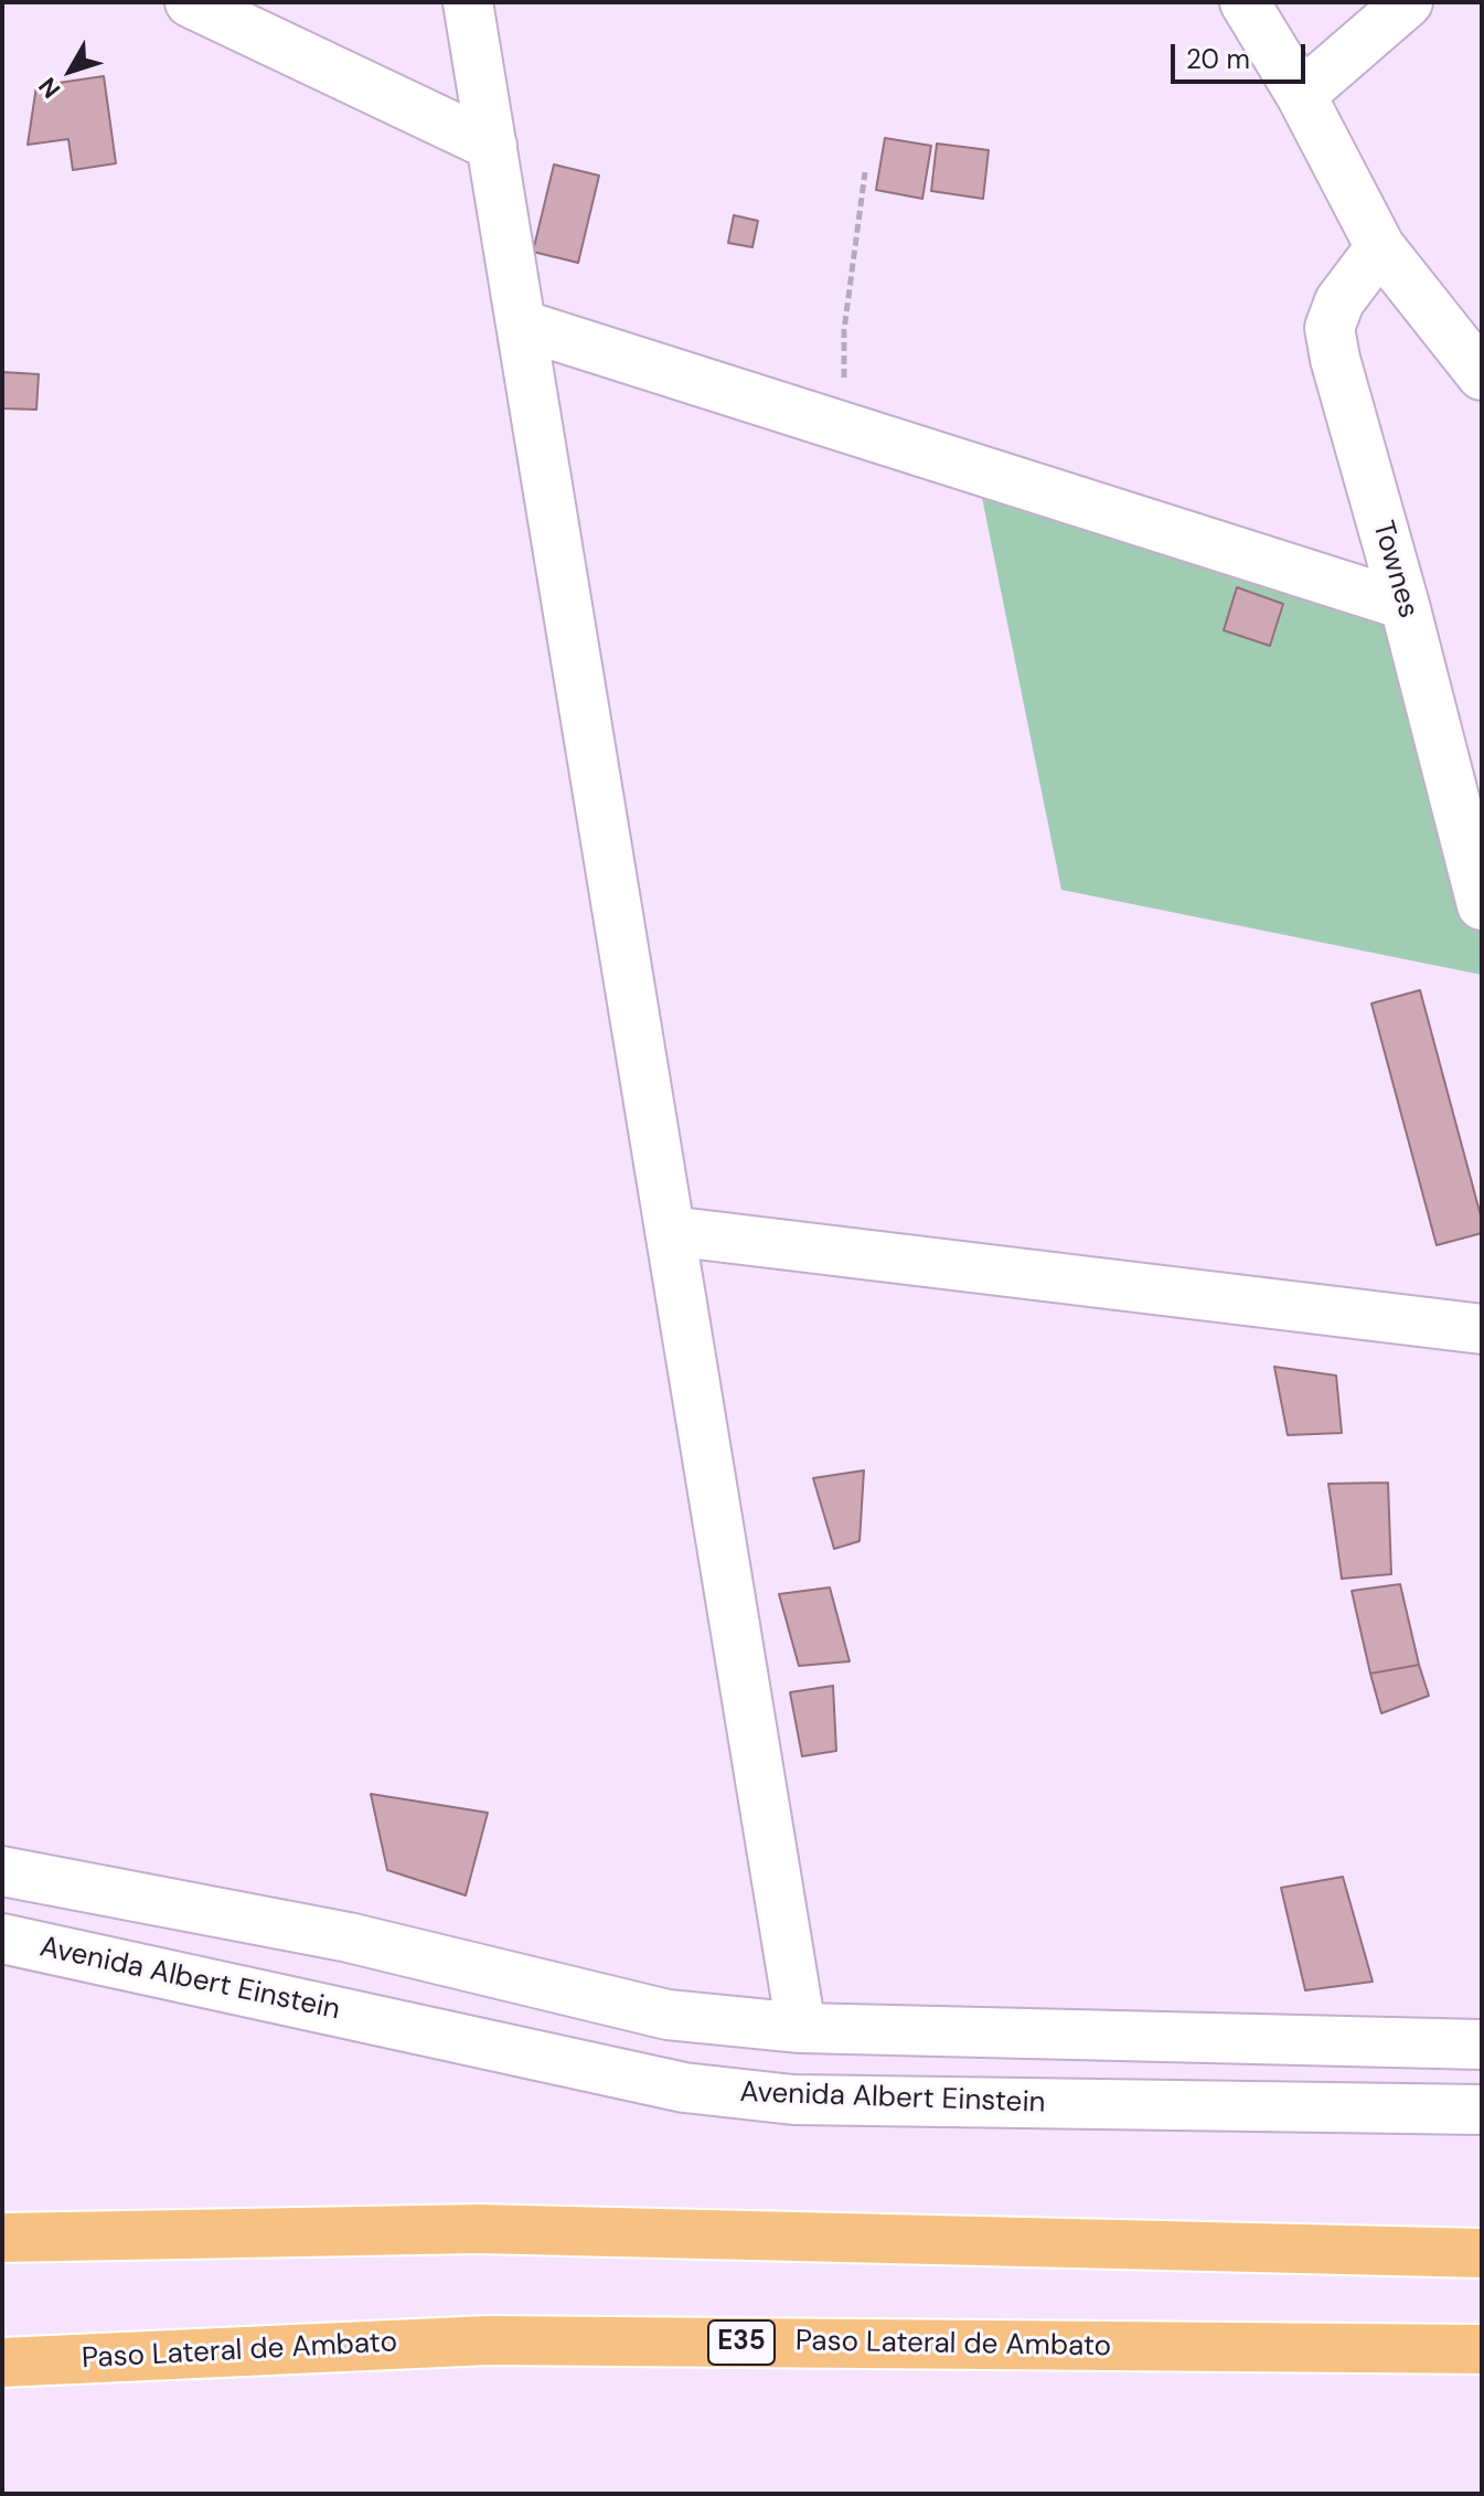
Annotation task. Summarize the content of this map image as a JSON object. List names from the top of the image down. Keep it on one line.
{"streets":{"highway":["E35","Paso Lateral de Ambato"],"street":["Townes","Avenida Albert Einstein"]},"scale_bar":"20 m","north":"bottom left"}
